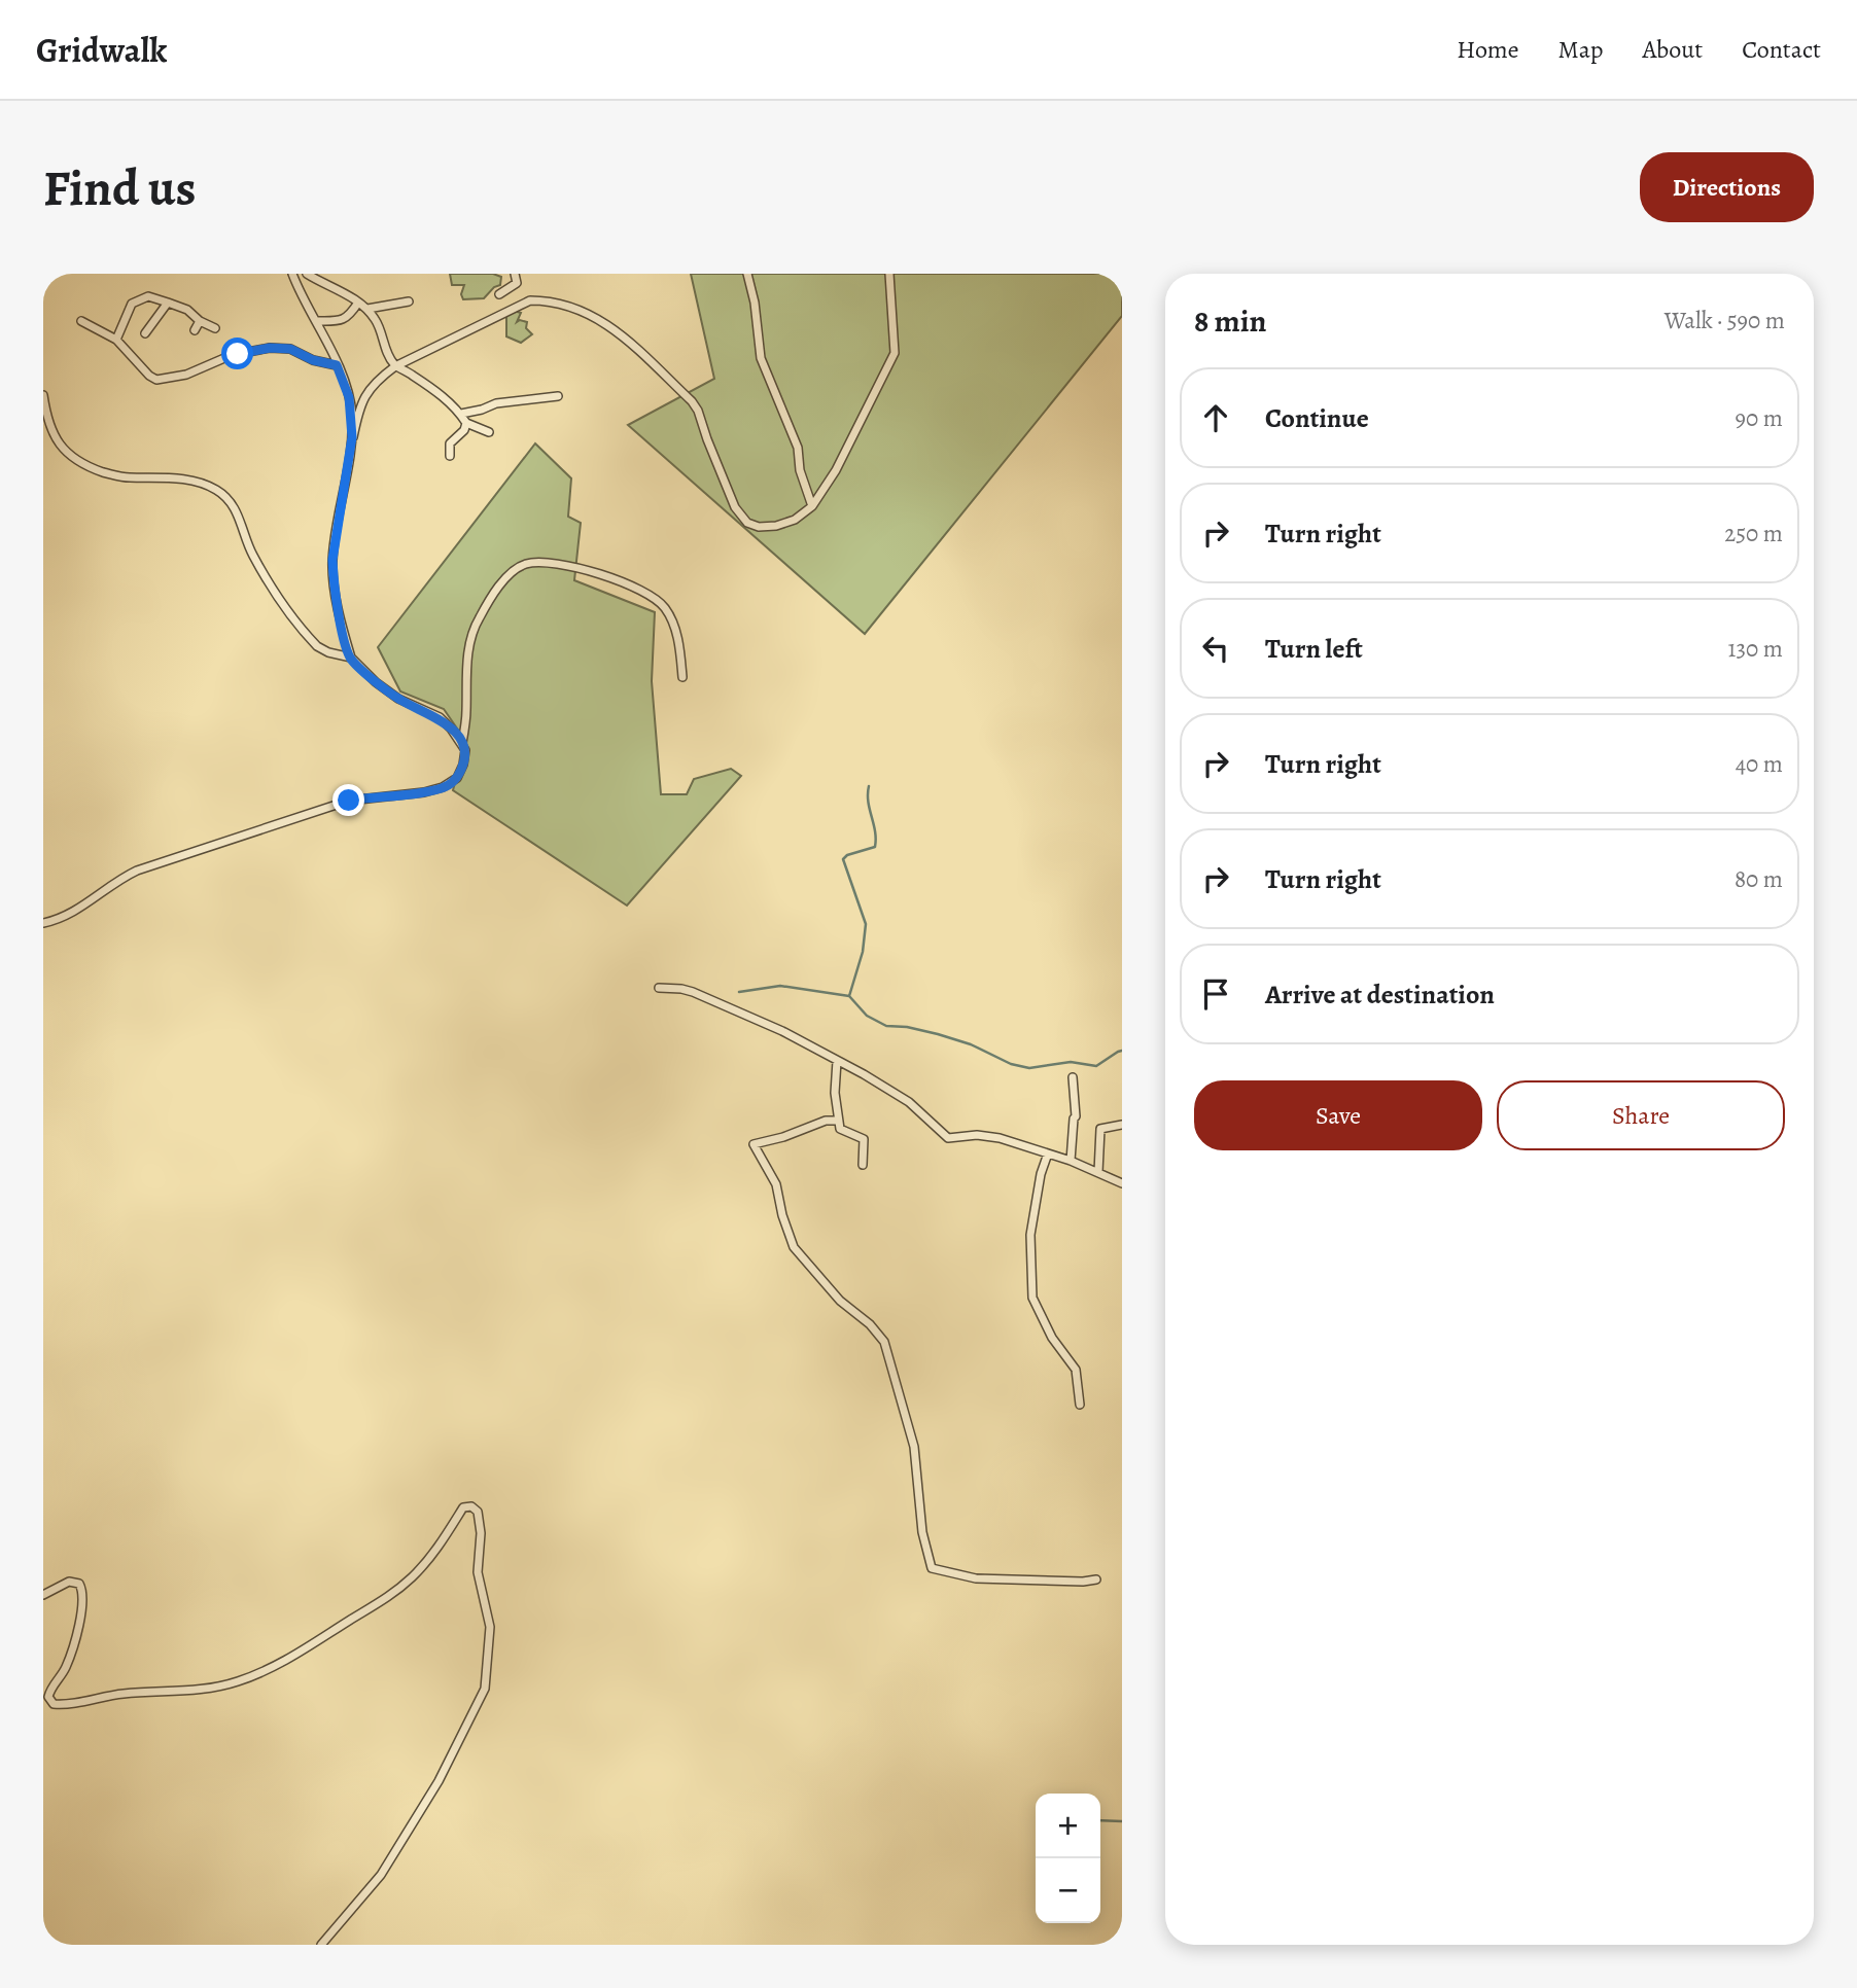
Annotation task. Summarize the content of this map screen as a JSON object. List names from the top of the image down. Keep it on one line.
{"page":{"header":"Gridwalk","nav":["Home","Map","About","Contact"],"buttons":["Directions",["Save","Share"]],"title":"Find us","heading":["8 min","Walk · 590 m"],"list":[["Continue","90 m"],["Turn right","250 m"],["Turn left","130 m"],["Turn right","40 m"],["Turn right","80 m"],"Arrive at destination"],"map_buttons":["+","−"]}}
